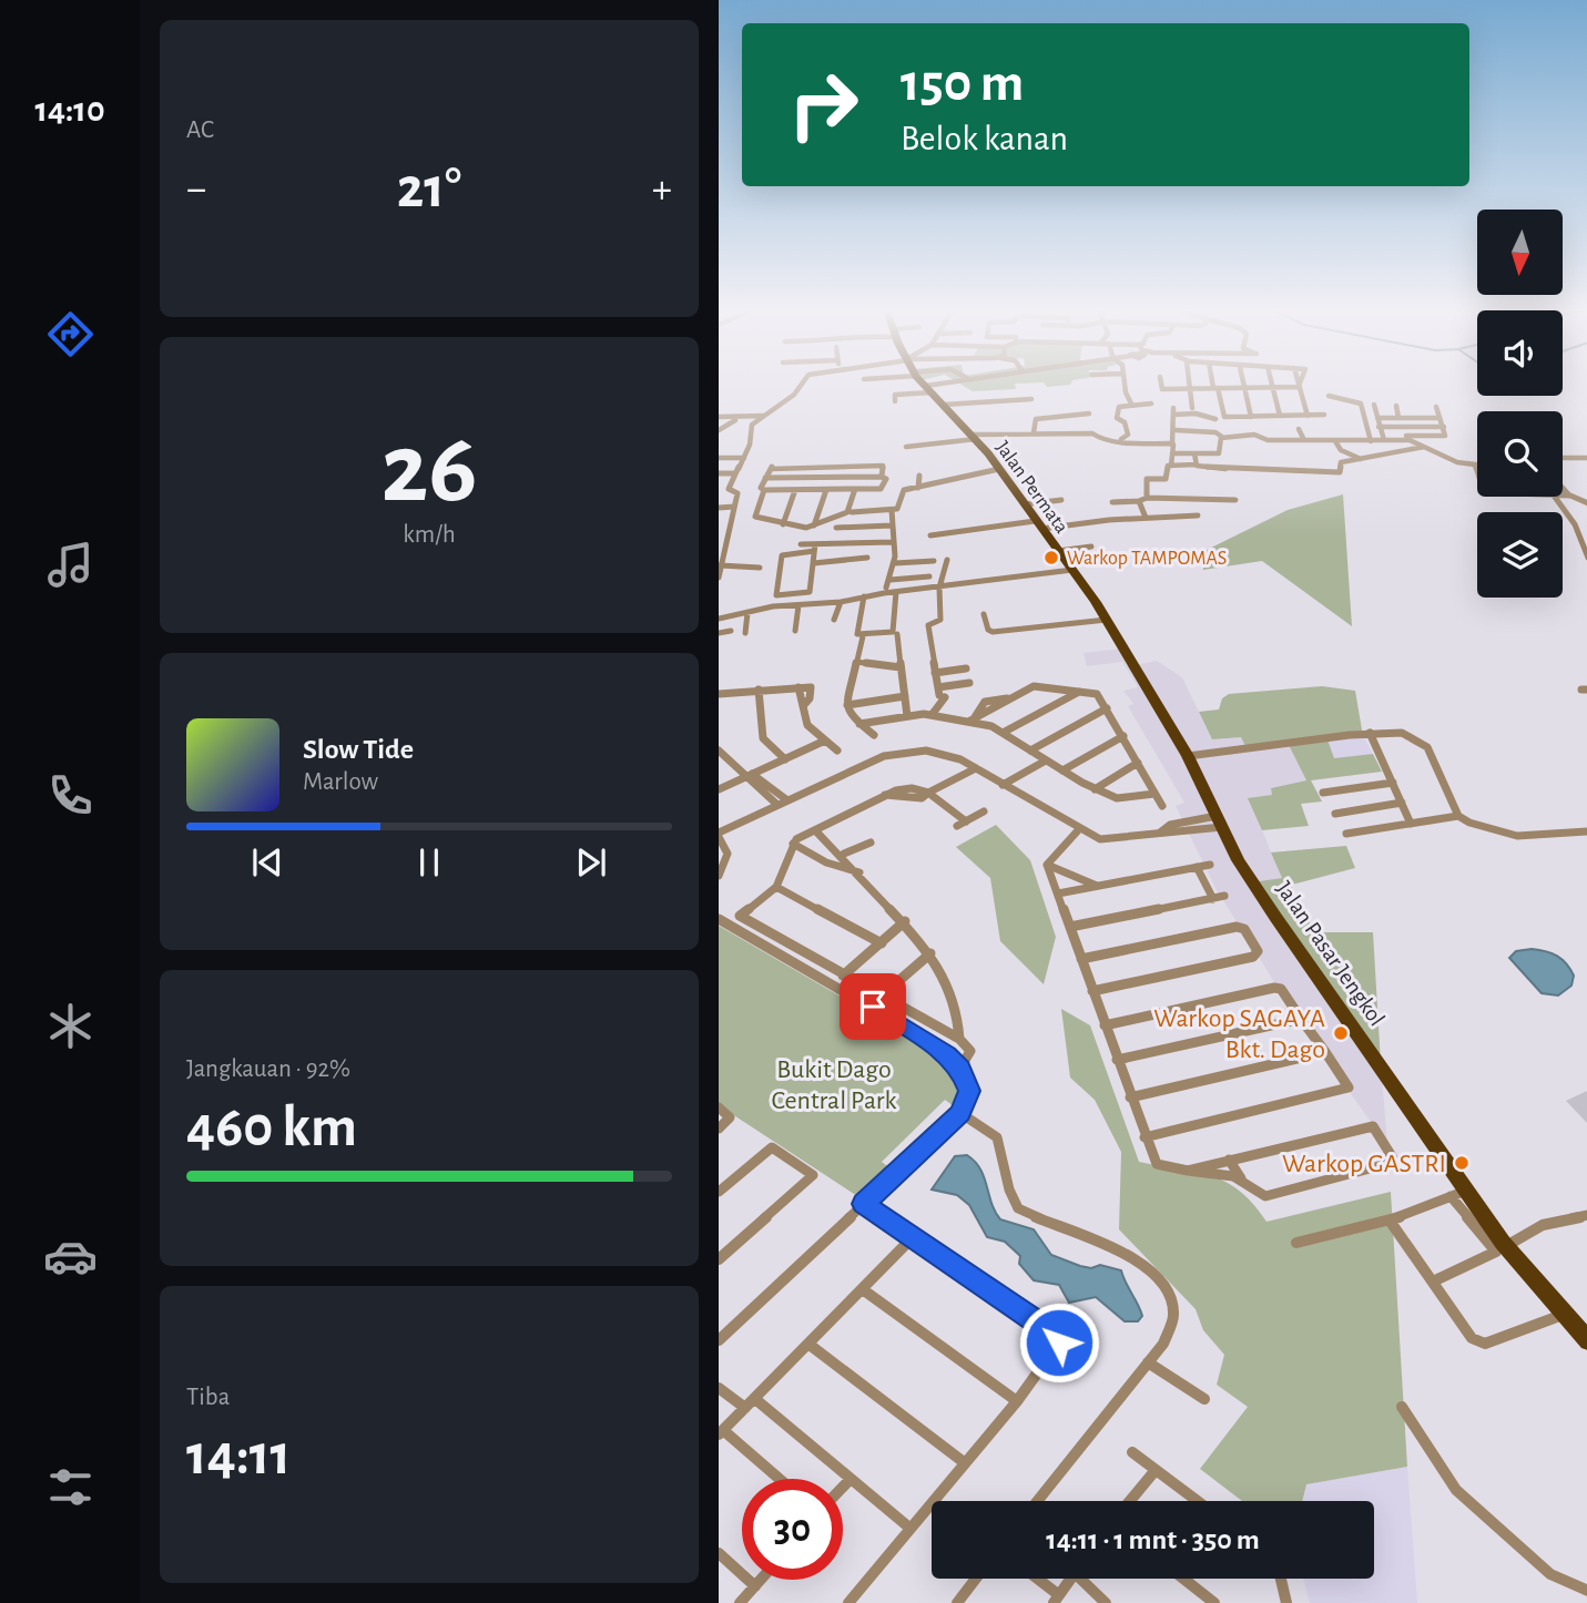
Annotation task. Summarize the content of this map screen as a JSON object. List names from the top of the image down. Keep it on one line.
{"streets":{"main road":["Jalan Permata","Jalan Pasar Jengkol"]},"crossings":[["Jalan Permata","Jalan Pasar Jengkol"]],"parks":["Bukit Dago Central Park"],"places":["Warkop TAMPOMAS","Warkop SAGAYA Bkt. Dago","Warkop GASTRI"],"north":"bottom","page":{"tabs":"14:10","tile":["AC",["26","km/h"],["Jangkauan · 92%","460 km"],["Tiba","14:11"]],"turn":["150 m","Belok kanan"],"heat":["−","21°","+"],"song":["Slow Tide","Marlow"],"limit":"30","trip":"14:11 · 1 mnt · 350 m"}}
